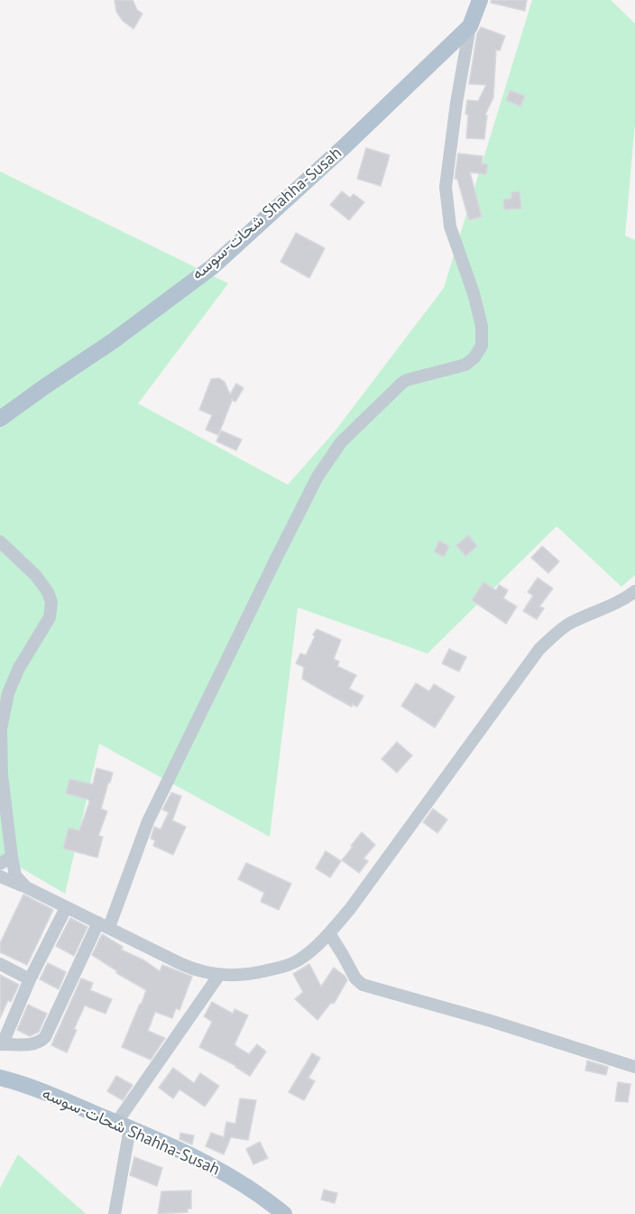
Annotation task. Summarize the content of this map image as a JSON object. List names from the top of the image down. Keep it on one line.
{"streets":{"main road":["شحات-سوسه Shahha-Susah"]}}
